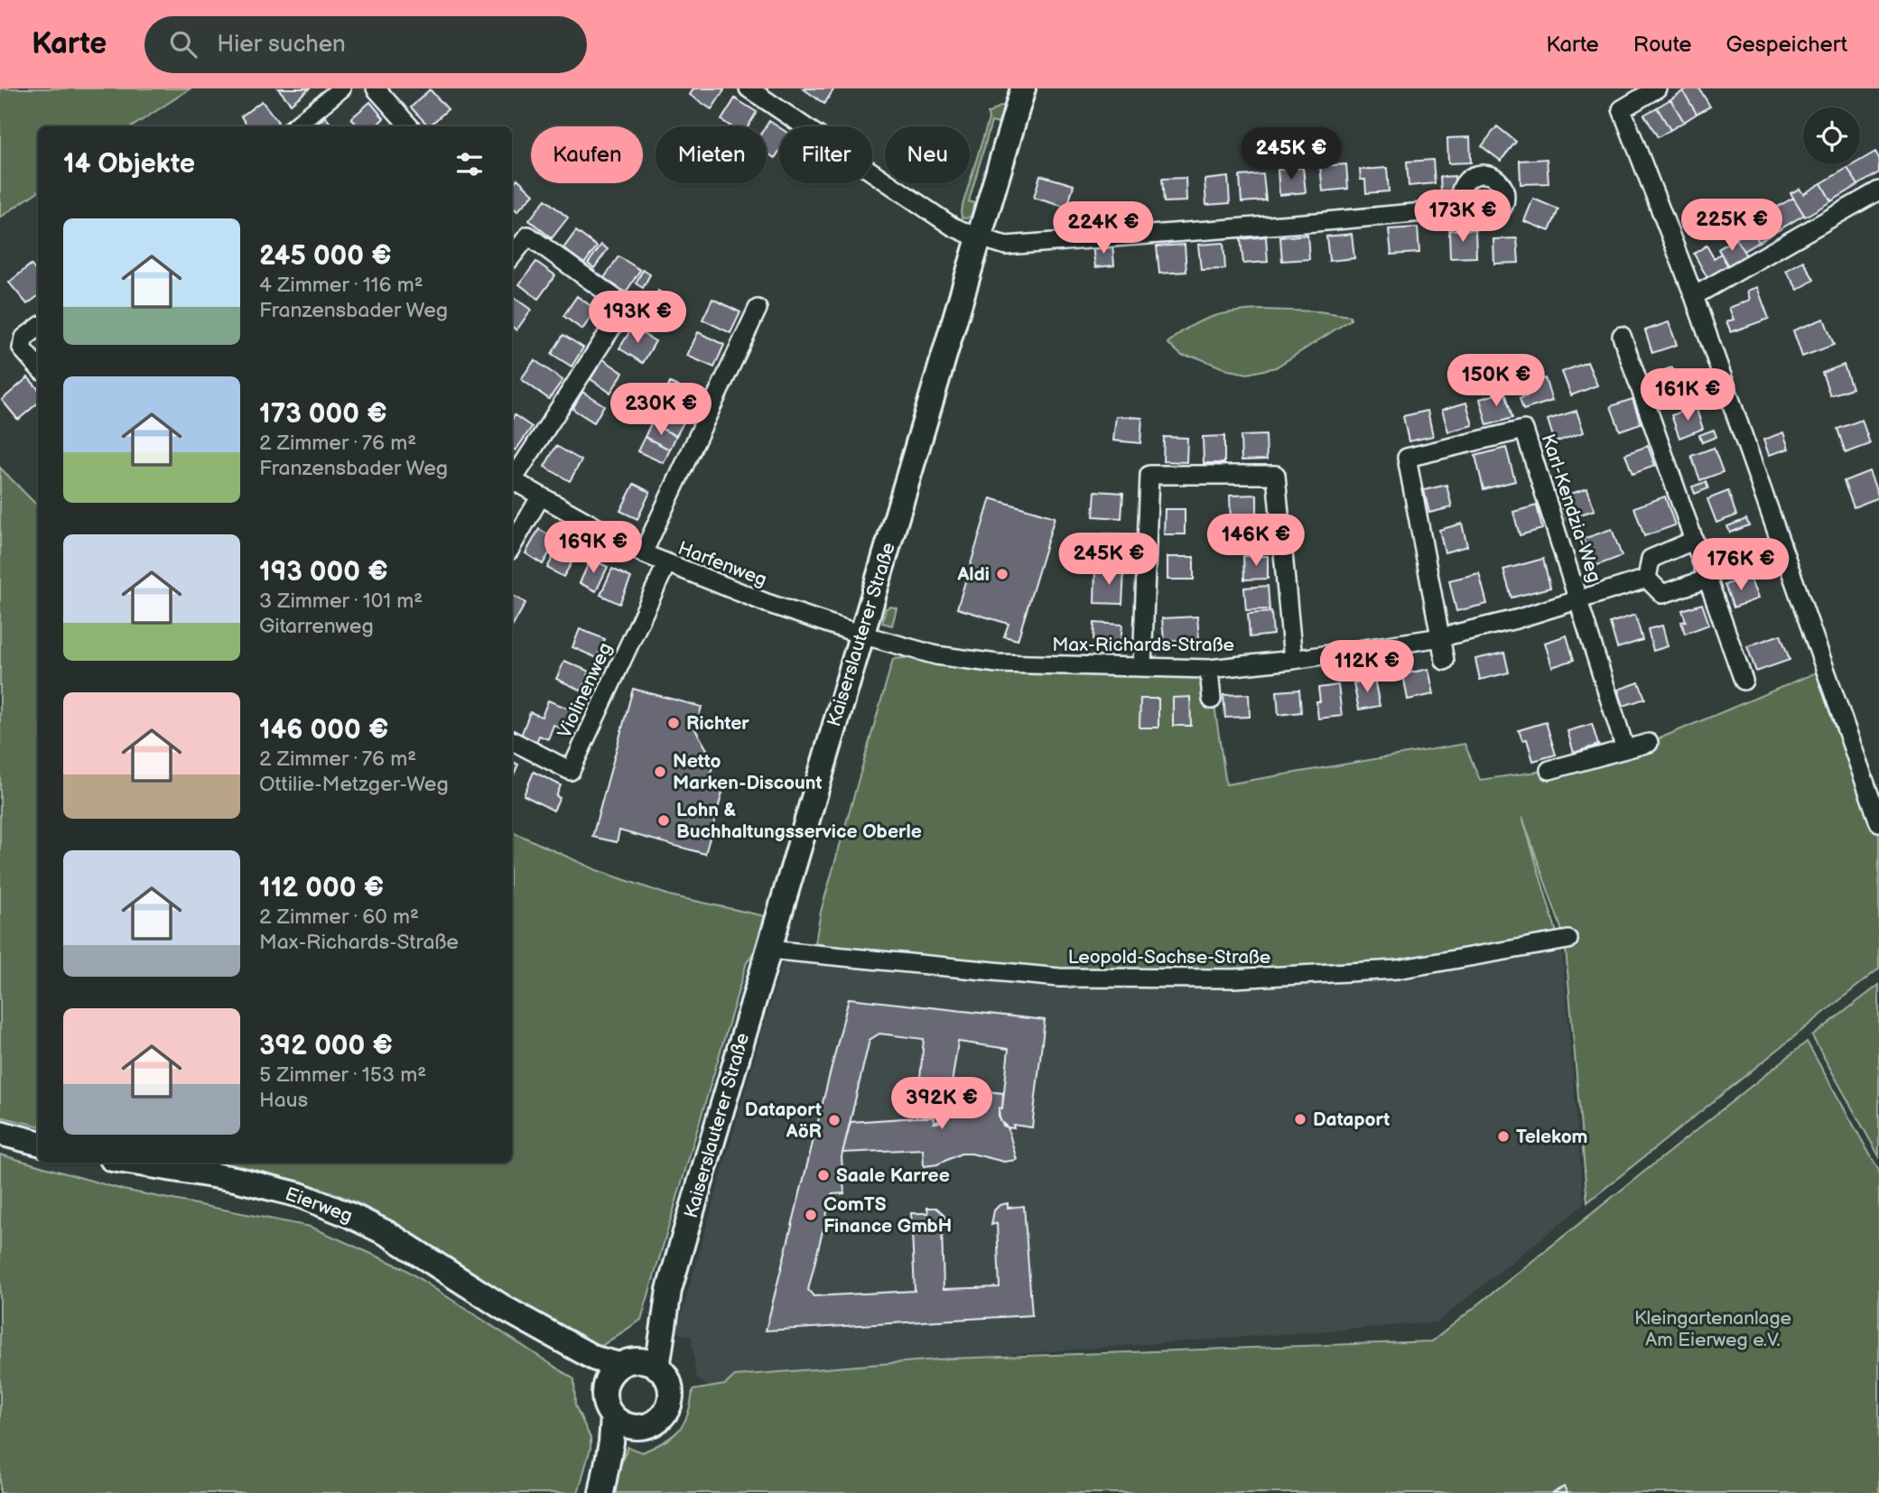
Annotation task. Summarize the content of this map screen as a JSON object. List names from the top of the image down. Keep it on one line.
{"streets":{"street":["Karl-Kendzia-Weg","Harfenweg","Kaiserslauterer Straße","Max-Richards-Straße","Violinenweg","Leopold-Sachse-Straße","Eierweg"]},"crossings":[["Karl-Kendzia-Weg","Max-Richards-Straße"],["Harfenweg","Kaiserslauterer Straße"],["Harfenweg","Max-Richards-Straße"],["Harfenweg","Violinenweg"],["Kaiserslauterer Straße","Max-Richards-Straße"],["Kaiserslauterer Straße","Leopold-Sachse-Straße"],["Kaiserslauterer Straße","Eierweg"]],"parks":["Kleingartenanlage Am Eierweg e.V."],"places":["Aldi","Richter","Netto Marken-Discount","Lohn & Buchhaltungsservice Oberle","Dataport","Dataport AöR","Telekom","Saale Karree","ComTS Finance GmbH"],"page":{"header":"Karte","search":"Hier suchen","nav":["Karte","Route","Gespeichert"],"chip":["Kaufen","Mieten","Filter","Neu"],"heading":"14 Objekte","price":["245K €","173K €","225K €","224K €","193K €","150K €","161K €","230K €","146K €","169K €","245K €","176K €","112K €","392K €"],"list":[{"name":"245 000 €","note":"4 Zimmer · 116 m² · Franzensbader Weg"},{"name":"173 000 €","note":"2 Zimmer · 76 m² · Franzensbader Weg"},{"name":"193 000 €","note":"3 Zimmer · 101 m² · Gitarrenweg"},{"name":"146 000 €","note":"2 Zimmer · 76 m² · Ottilie-Metzger-Weg"},{"name":"112 000 €","note":"2 Zimmer · 60 m² · Max-Richards-Straße"},{"name":"392 000 €","note":"5 Zimmer · 153 m² · Haus"}]}}
